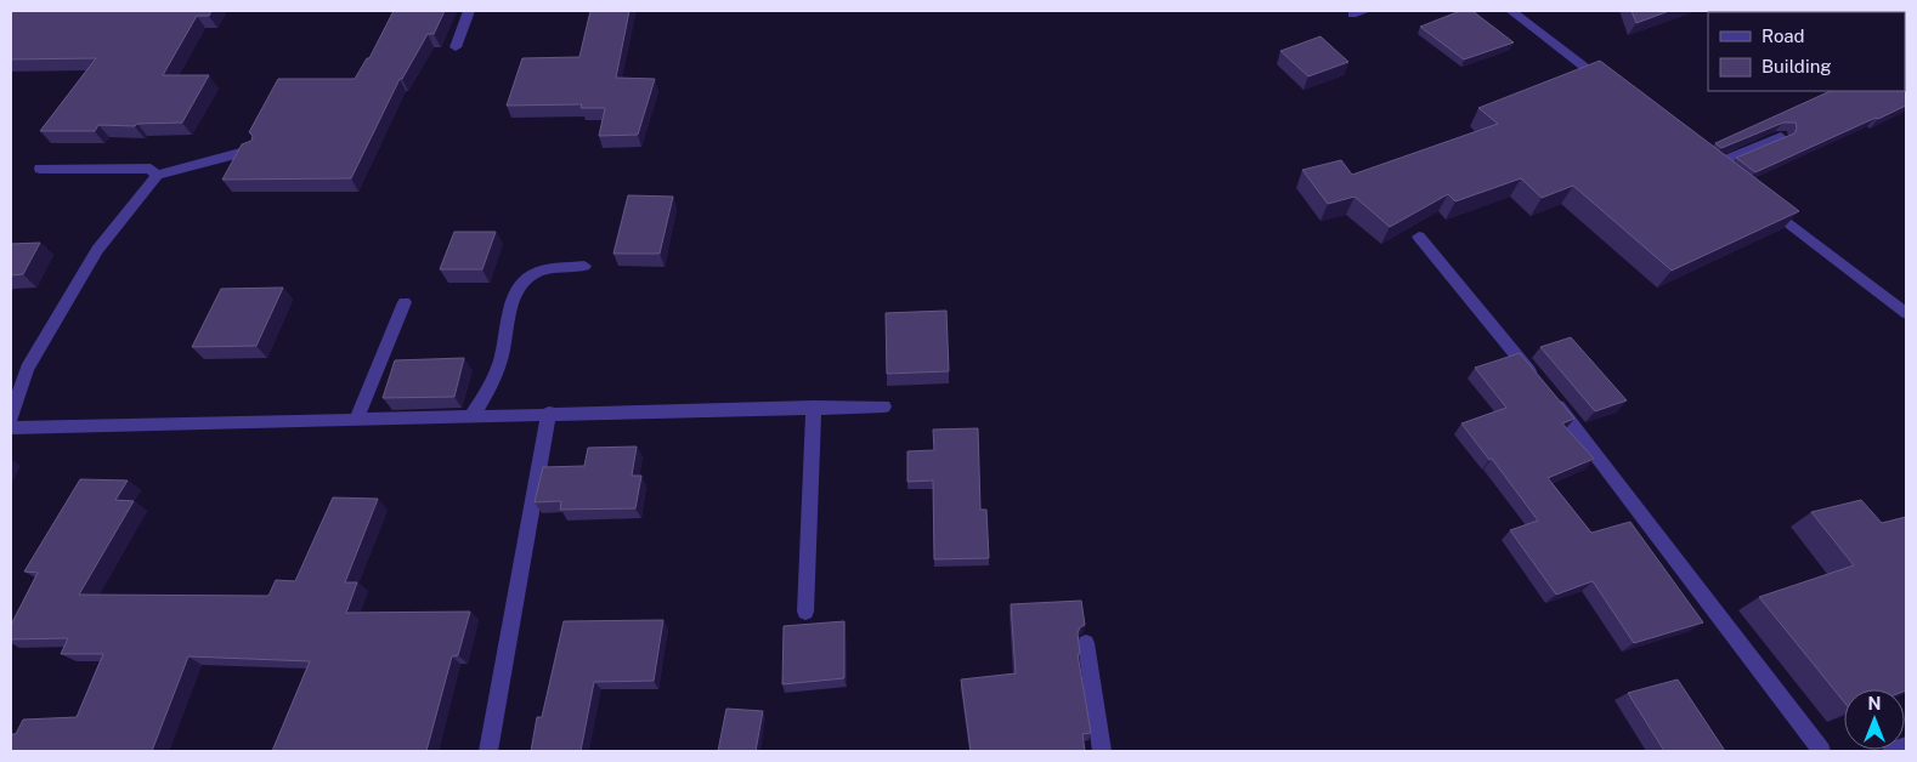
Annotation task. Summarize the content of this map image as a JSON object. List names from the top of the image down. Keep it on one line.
{"legend":["Road","Building"],"north":"top"}
